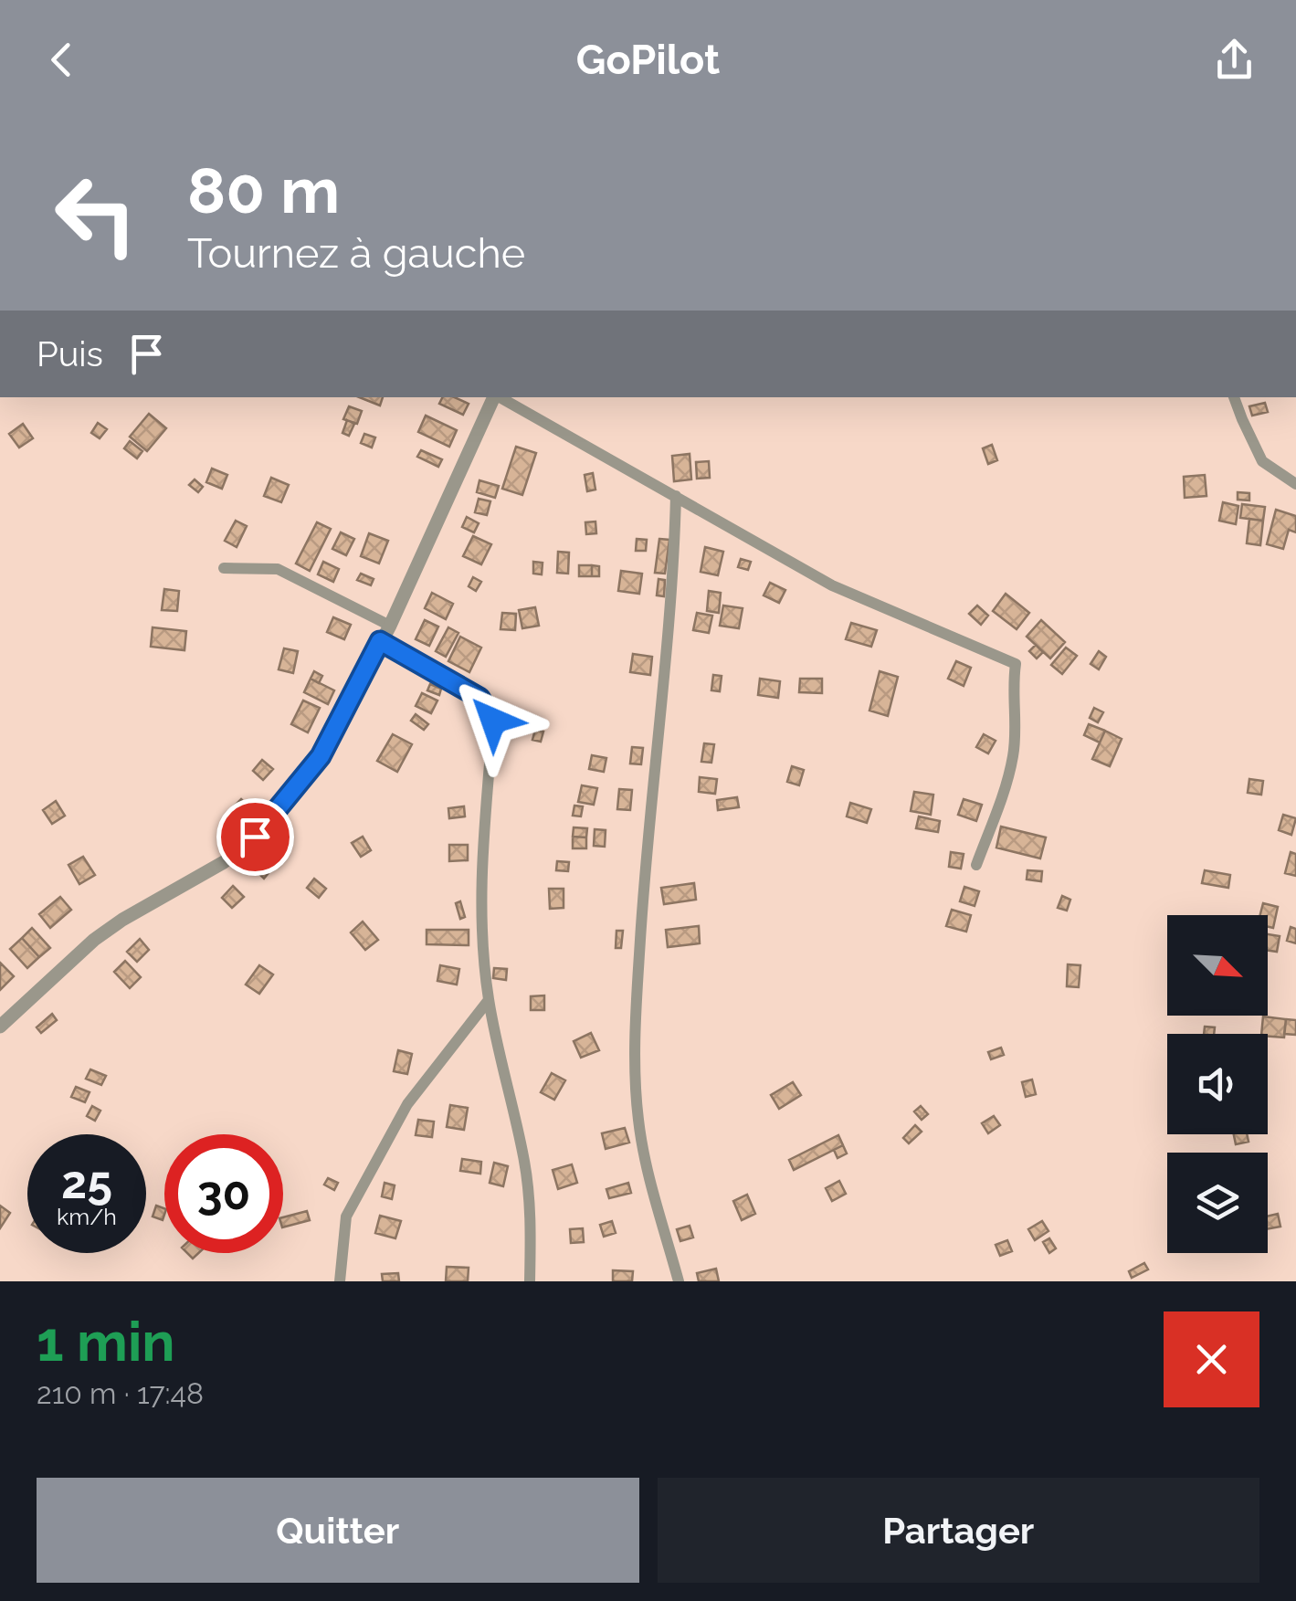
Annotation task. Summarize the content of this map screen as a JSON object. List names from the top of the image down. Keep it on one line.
{"north":"bottom right","page":{"header":"GoPilot","turn":["80 m","Tournez à gauche"],"then":"Puis","speed":"25 km/h","limit":"30","heading":["1 min","210 m · 17:48"],"buttons":["Quitter","Partager"]}}
